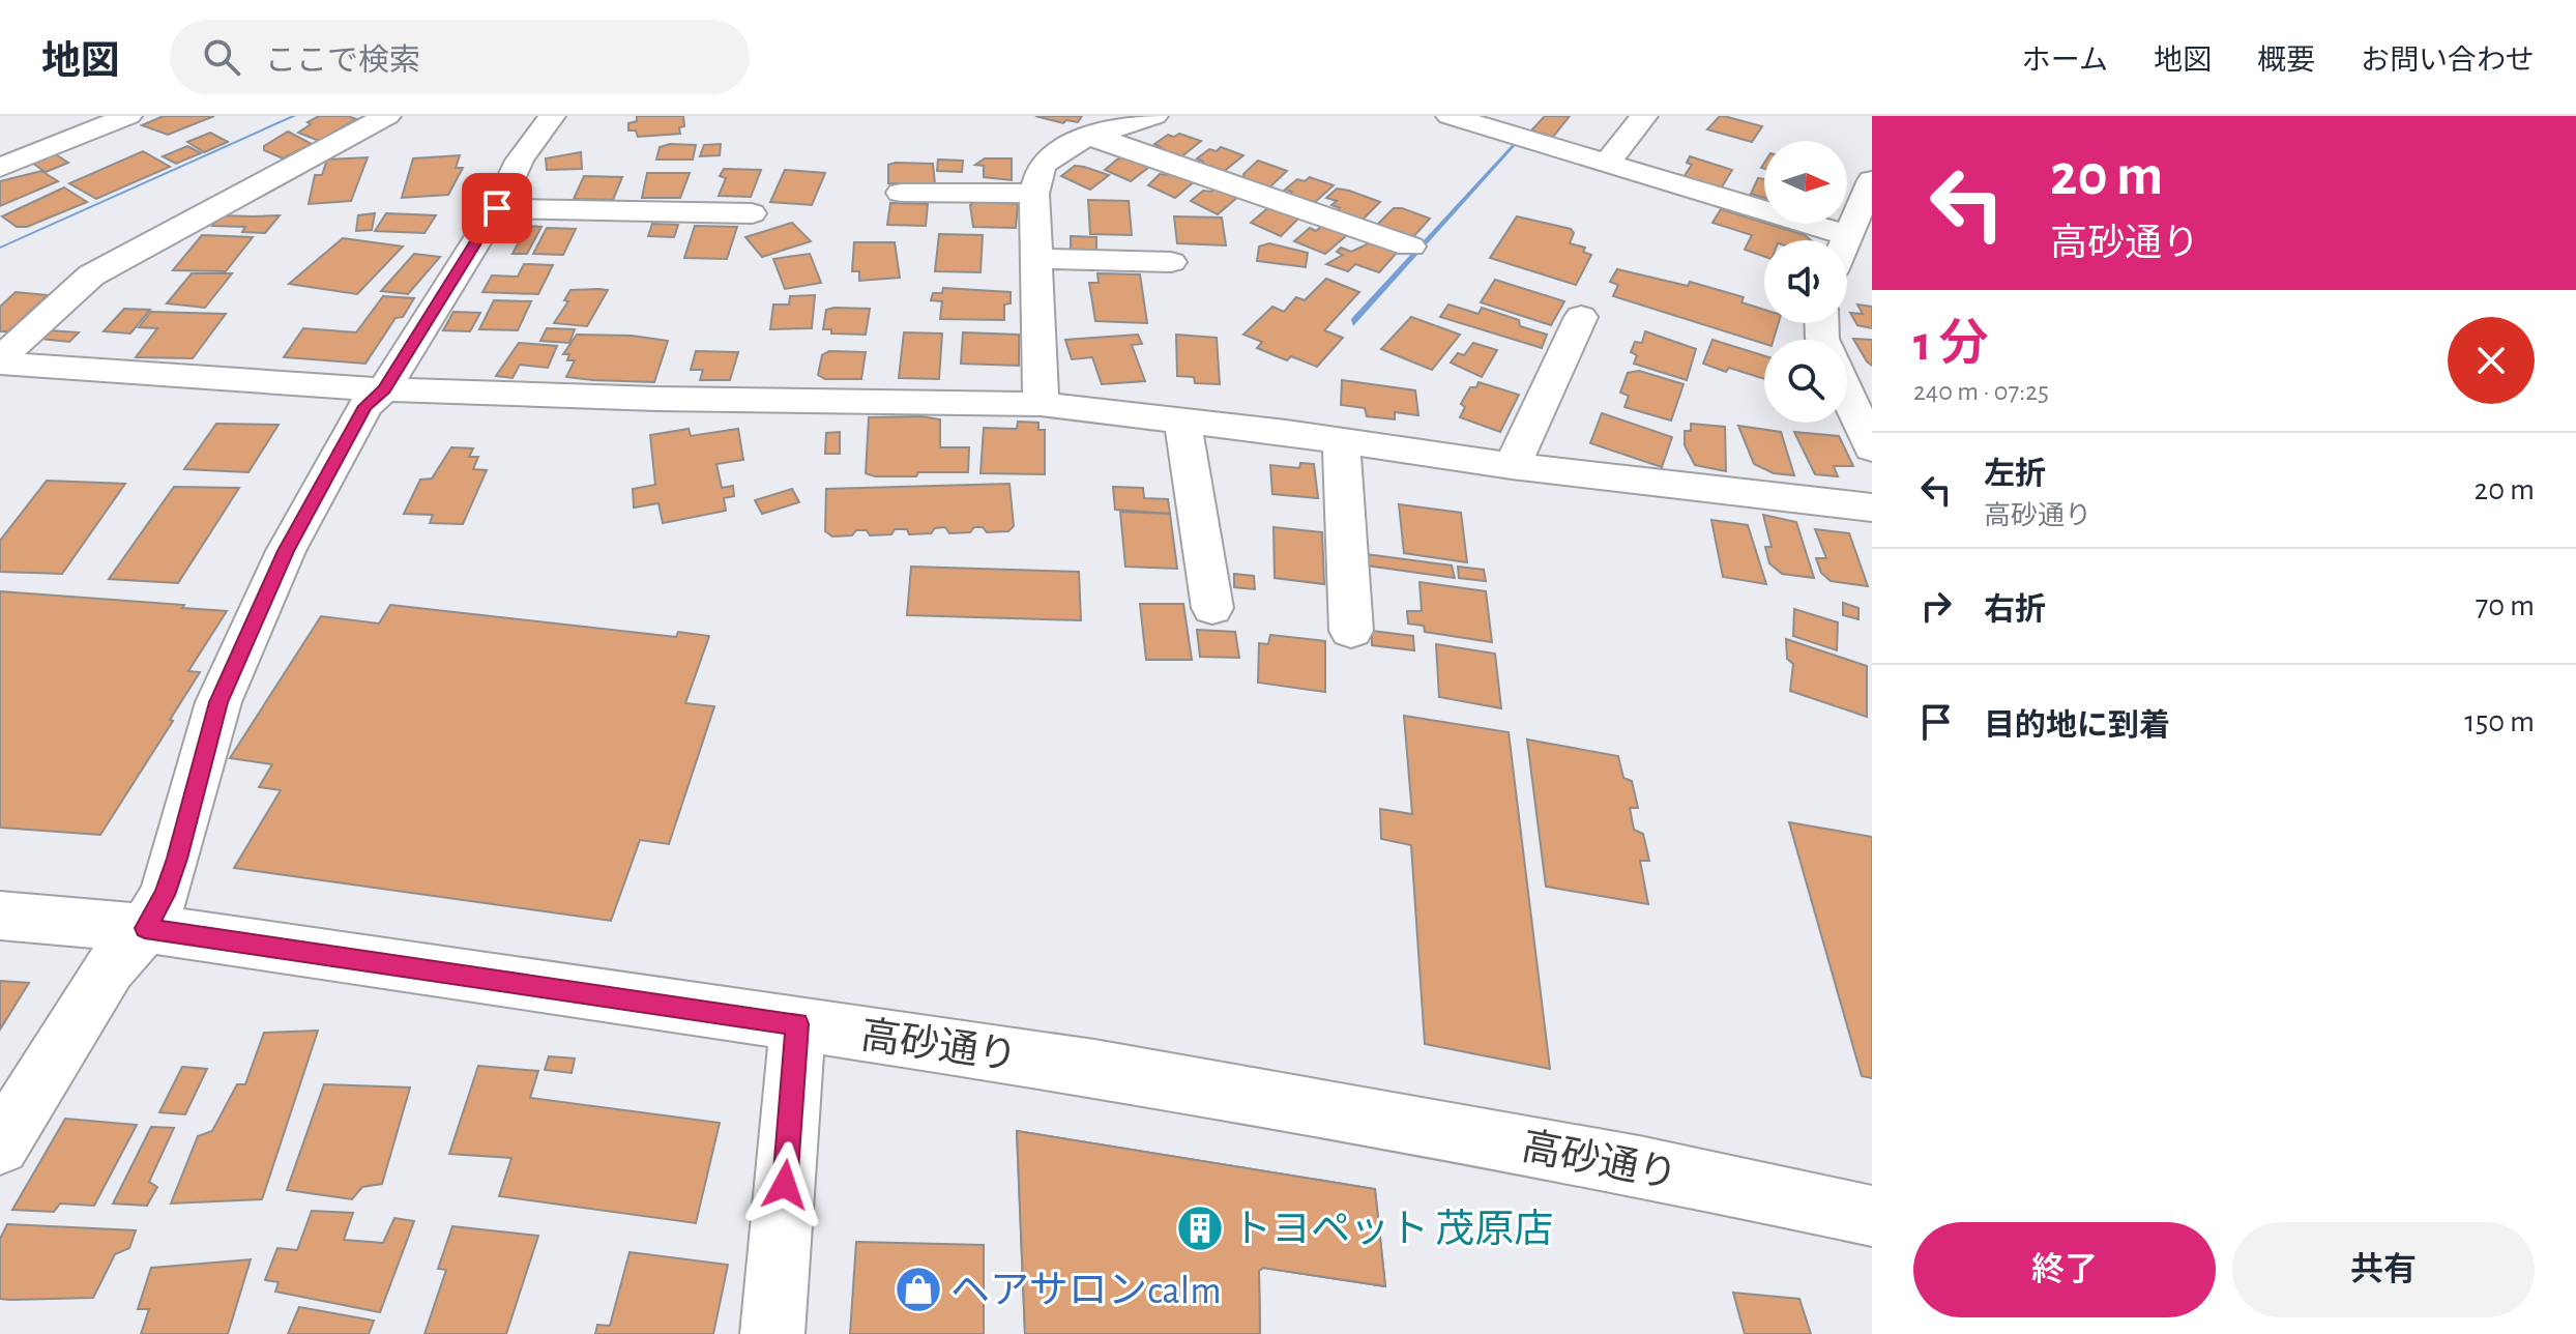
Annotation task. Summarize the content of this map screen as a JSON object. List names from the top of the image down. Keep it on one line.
{"streets":{"street":["高砂通り"]},"places":{"building":["トヨペット 茂原店"],"shop":["ヘアサロンcalm"]},"north":"right","page":{"header":"地図","search":"ここで検索","nav":["ホーム","地図","概要","お問い合わせ"],"turn":["20 m","高砂通り"],"heading":["1 分","240 m · 07:25"],"list":[{"name":"左折","note":"高砂通り","value":"20 m"},{"name":"右折","value":"70 m"},{"name":"目的地に到着","value":"150 m"}],"buttons":["終了","共有"]}}
